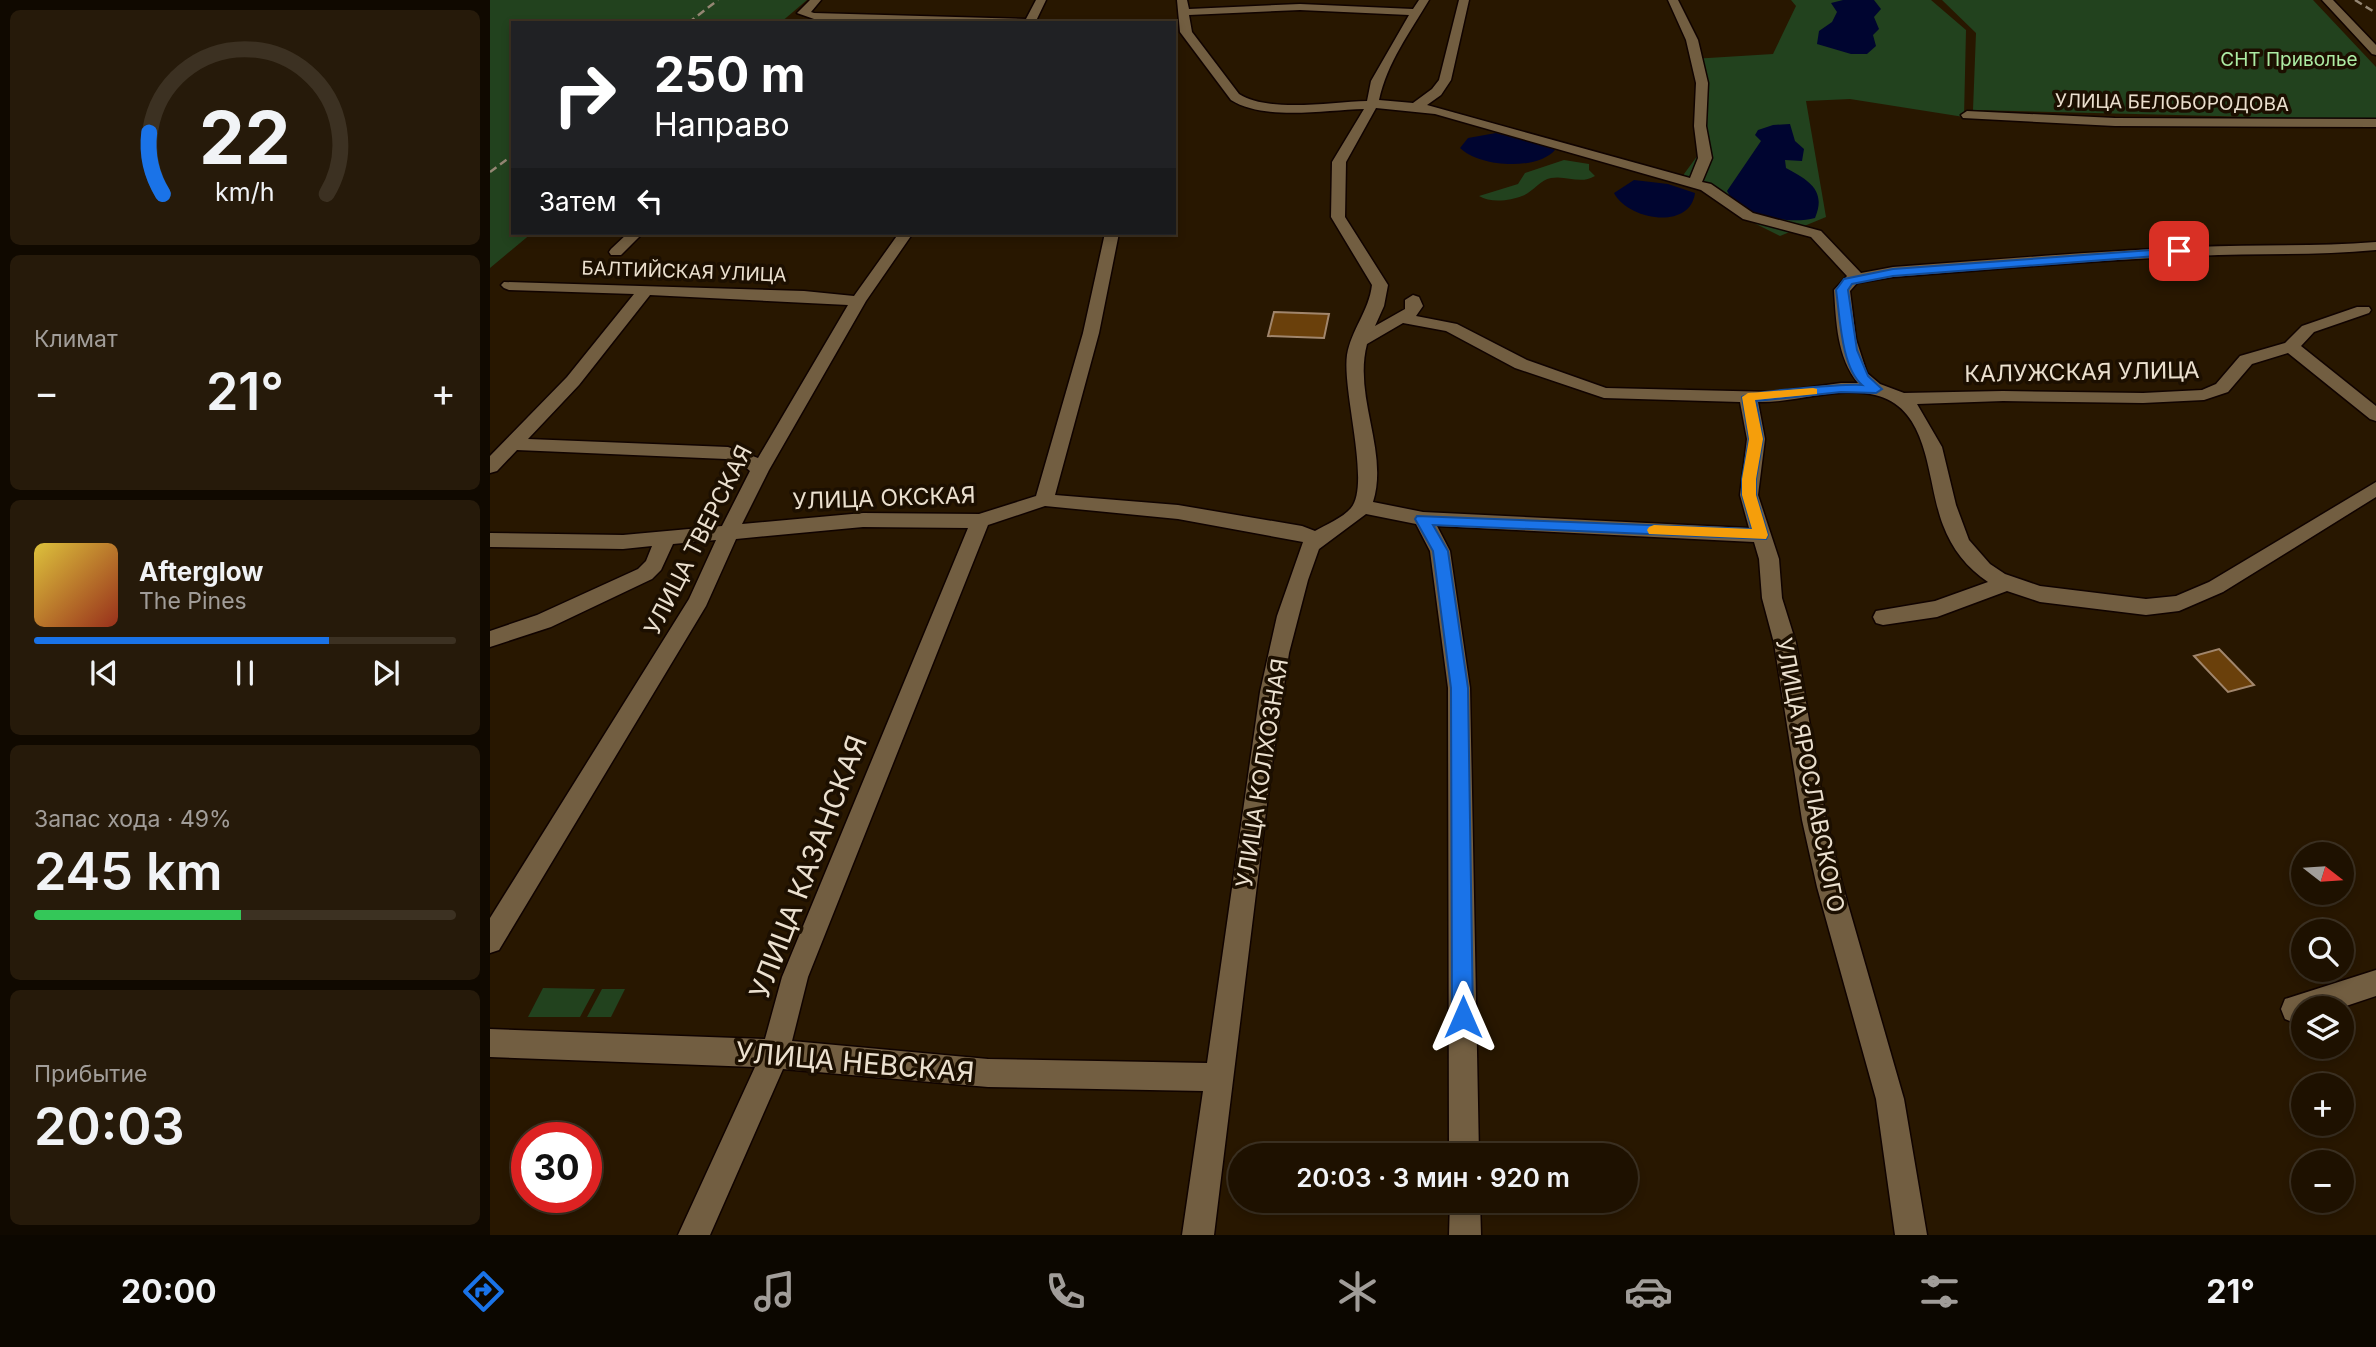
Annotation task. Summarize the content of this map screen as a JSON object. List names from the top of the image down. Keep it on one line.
{"streets":{"street":["УЛИЦА БЕЛОБОРОДОВА","БАЛТИЙСКАЯ УЛИЦА","КАЛУЖСКАЯ УЛИЦА","УЛИЦА ОКСКАЯ","УЛИЦА ТВЕРСКАЯ","УЛИЦА КОЛХОЗНАЯ","УЛИЦА ЯРОСЛАВСКОГО","УЛИЦА КАЗАНСКАЯ","УЛИЦА НЕВСКАЯ"]},"crossings":[["БАЛТИЙСКАЯ УЛИЦА","УЛИЦА ТВЕРСКАЯ"],["УЛИЦА ОКСКАЯ","УЛИЦА ТВЕРСКАЯ"],["УЛИЦА ОКСКАЯ","УЛИЦА КОЛХОЗНАЯ"],["УЛИЦА ОКСКАЯ","УЛИЦА КАЗАНСКАЯ"],["УЛИЦА КОЛХОЗНАЯ","УЛИЦА НЕВСКАЯ"],["УЛИЦА КАЗАНСКАЯ","УЛИЦА НЕВСКАЯ"]],"parks":["СНТ Приволье"],"north":"right","page":{"turn":["250 m","Направо"],"then":"Затем","tile":["Климат",["Запас хода · 49%","245 km"],["Прибытие","20:03"]],"heat":["−","21°","+"],"song":["Afterglow","The Pines"],"map_buttons":["+","−"],"limit":"30","trip":"20:03 · 3 мин · 920 m","tabs":["20:00","21°"],"gauge":["22","km/h"]}}
